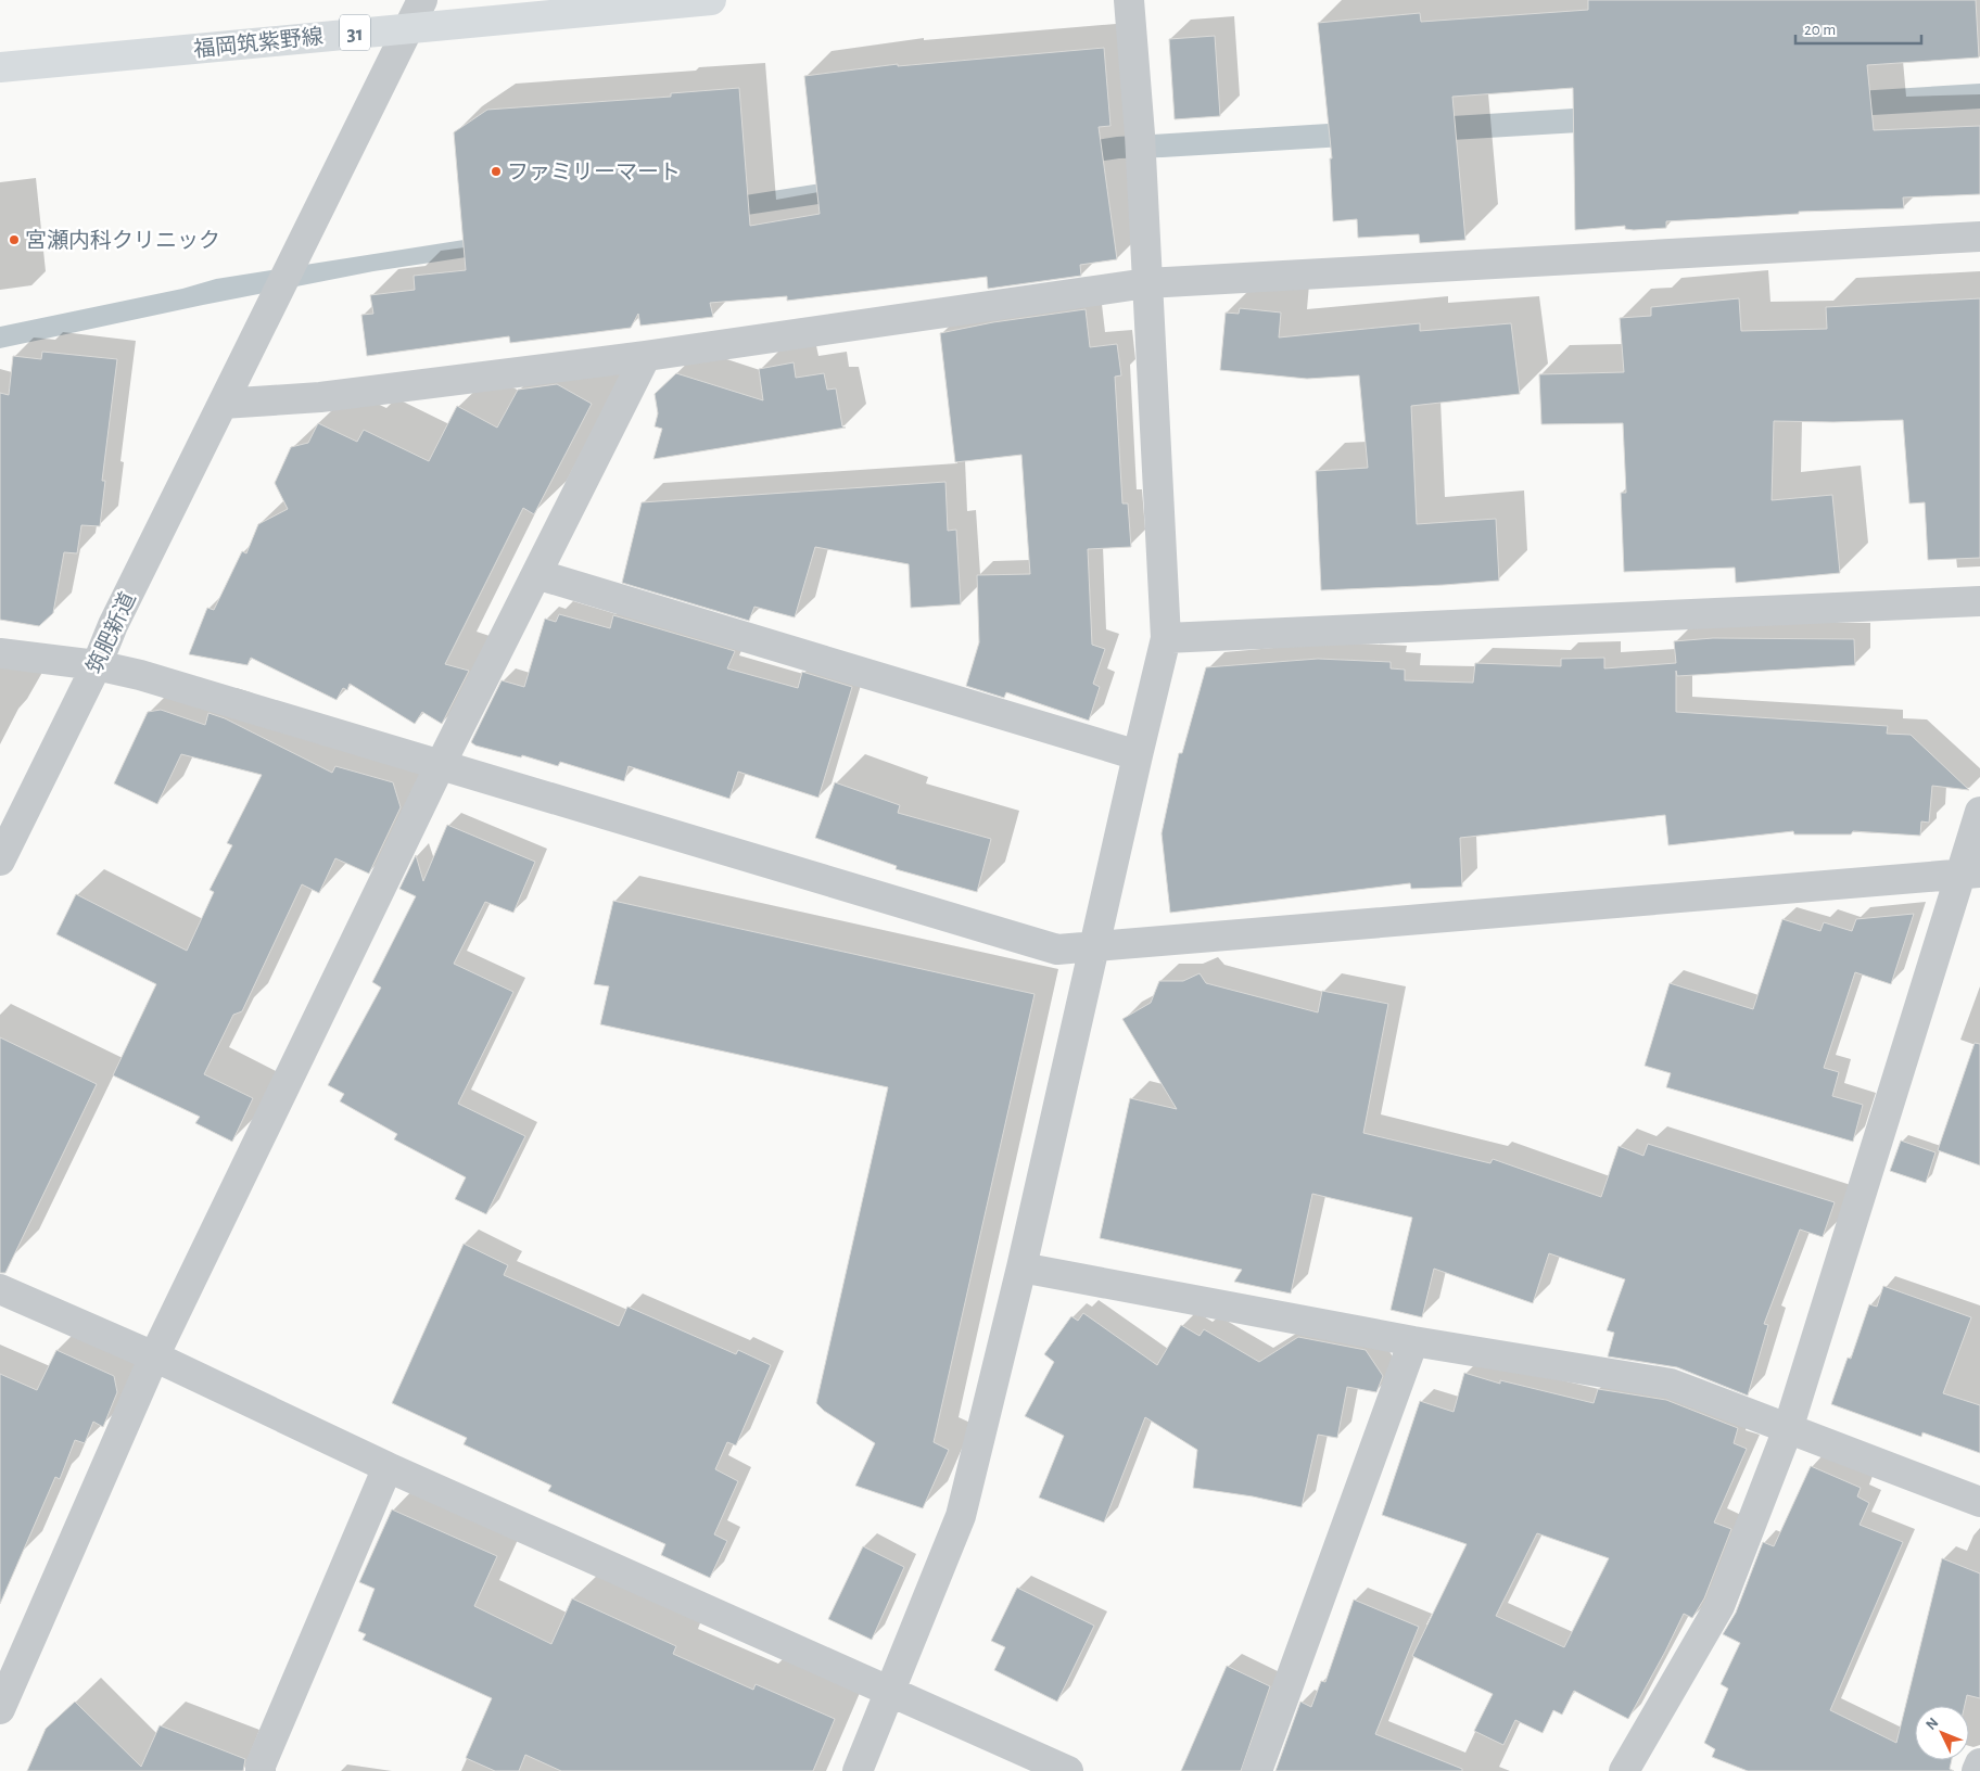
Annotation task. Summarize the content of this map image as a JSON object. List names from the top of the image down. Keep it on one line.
{"streets":{"main road":["31","福岡筑紫野線"],"street":["筑肥新道"]},"crossings":[["福岡筑紫野線","筑肥新道"]],"places":["ファミリーマート","宮瀬内科クリニック"],"scale_bar":"20 m","north":"top left"}
